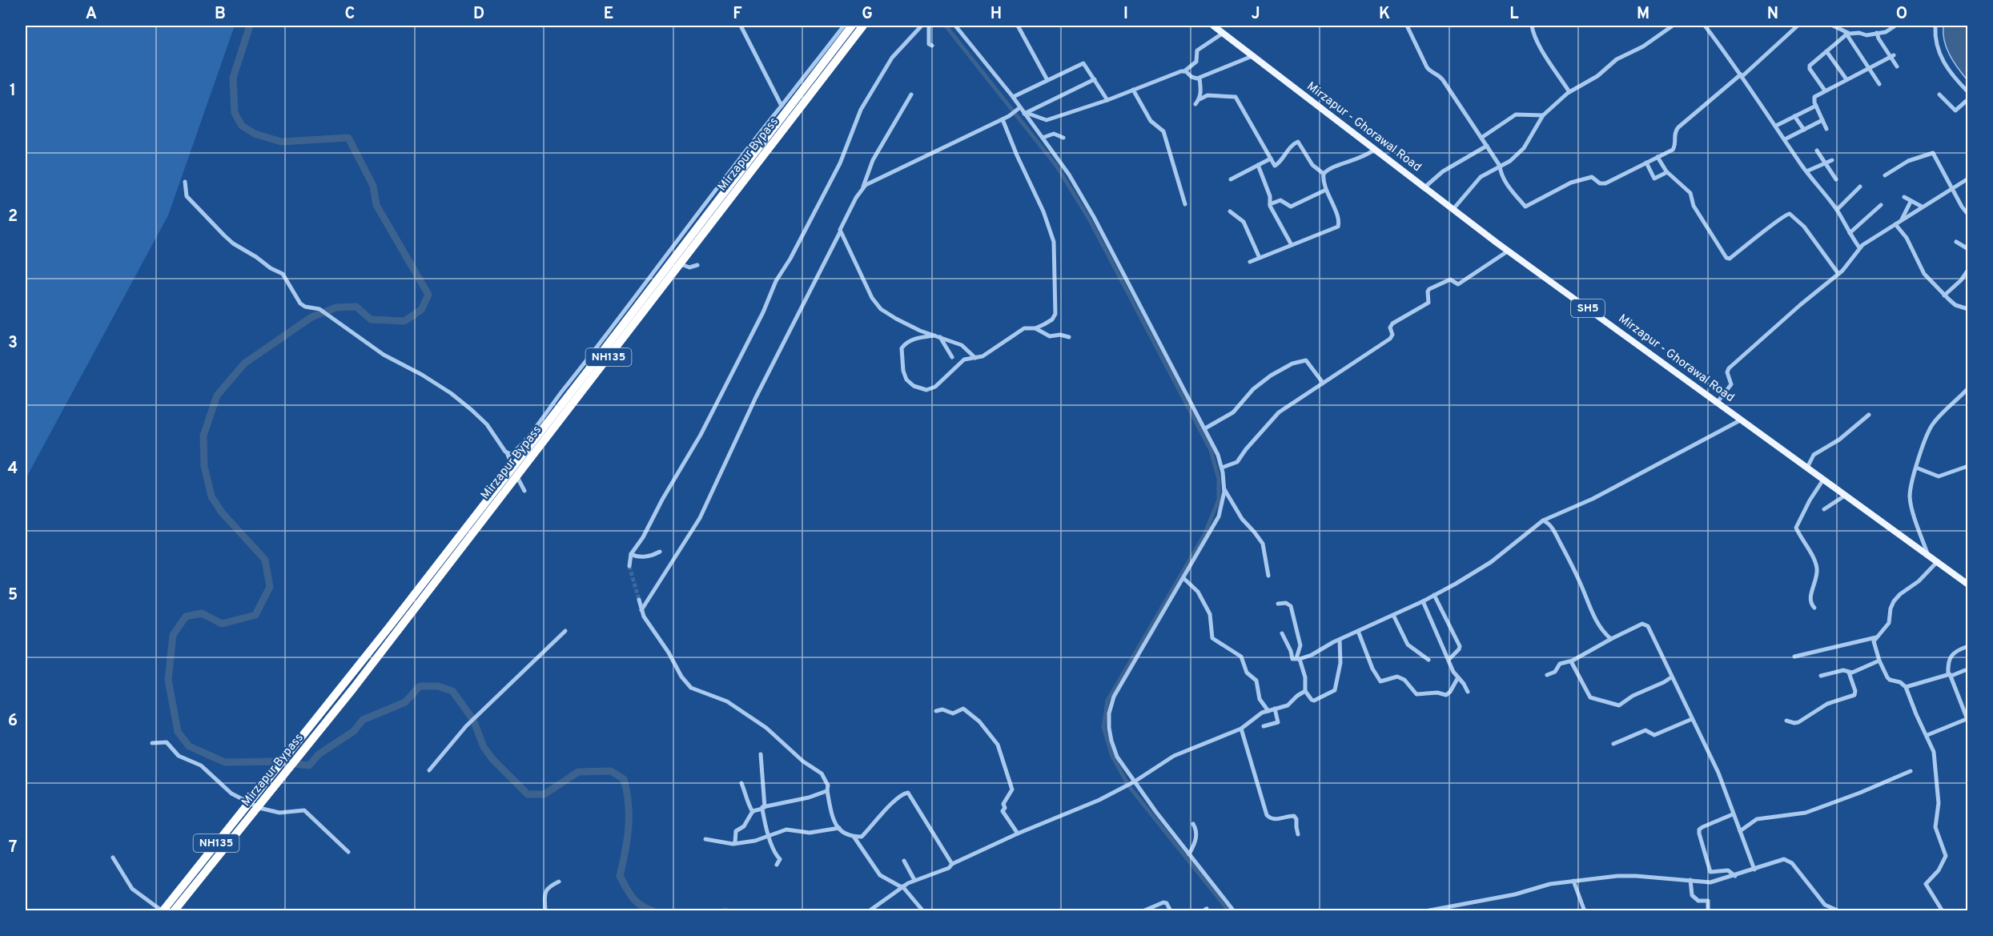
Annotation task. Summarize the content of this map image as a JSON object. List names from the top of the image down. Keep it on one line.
{"streets":{"highway":["Mirzapur Bypass","NH135"],"main road":["Mirzapur - Ghorawal Road","SH5"]},"grid":{"columns":["A","B","C","D","E","F","G","H","I","J","K","L","M","N","O"],"rows":["1","2","3","4","5","6","7"]}}
